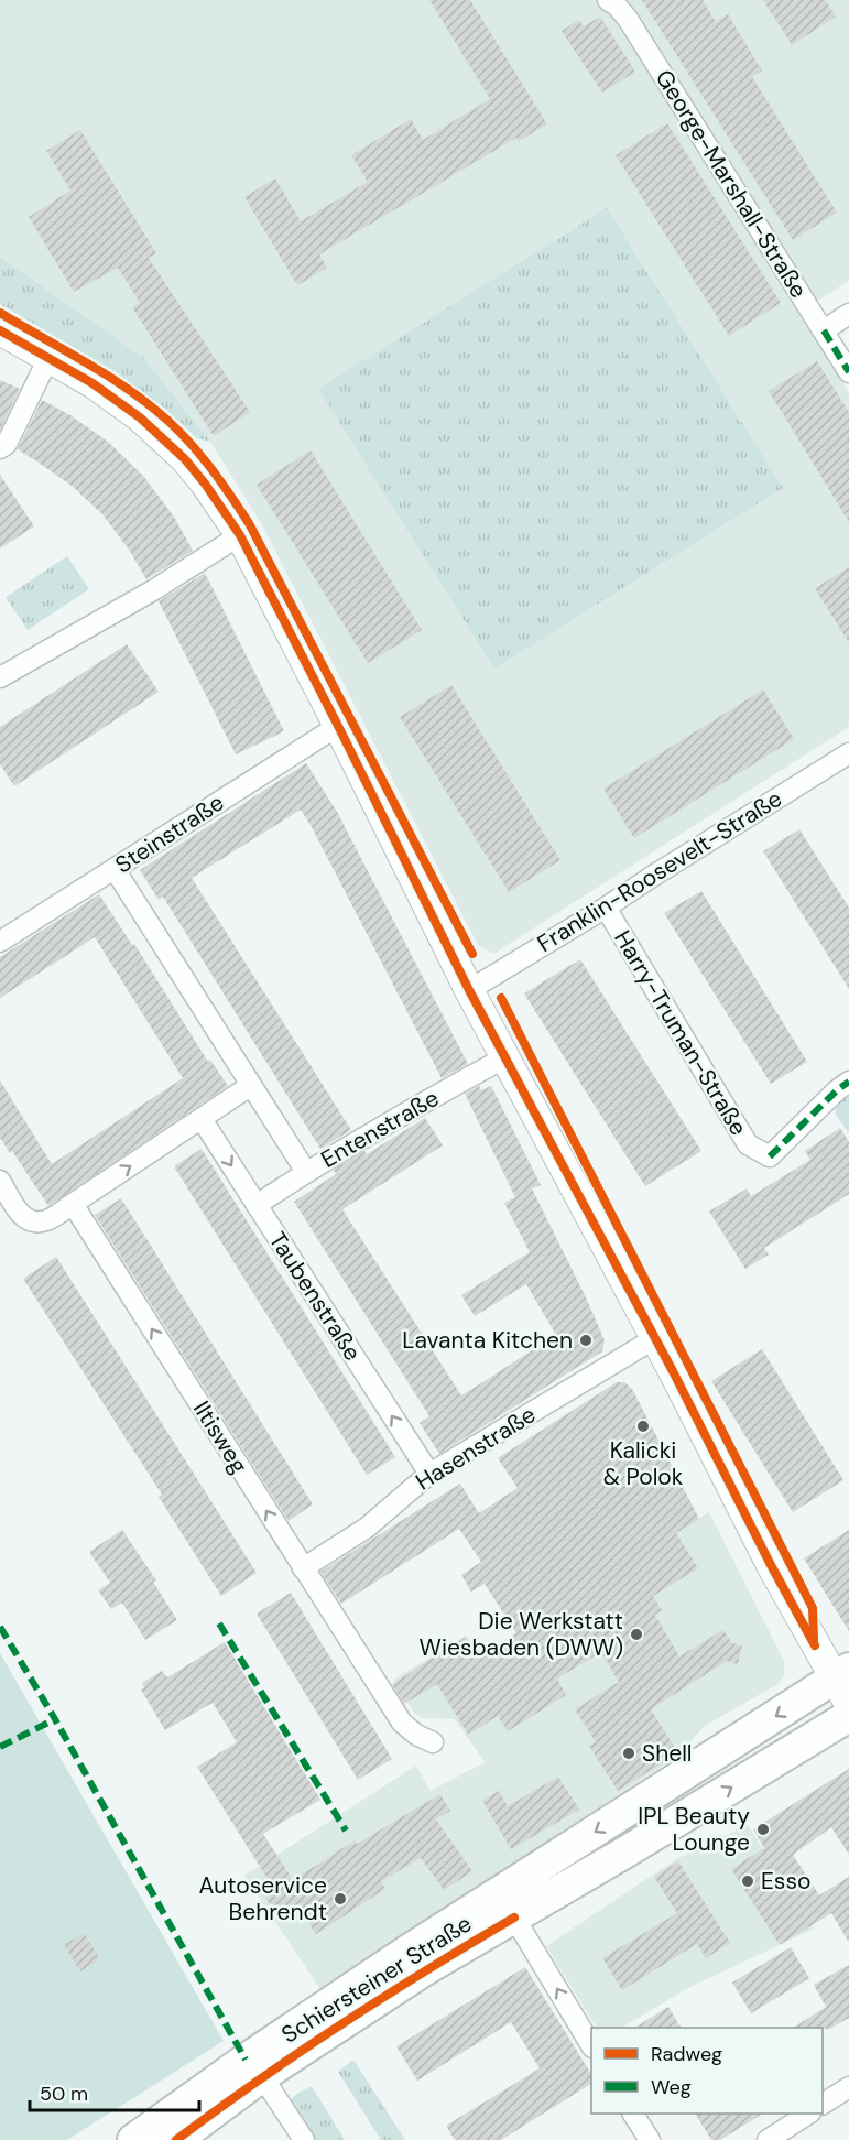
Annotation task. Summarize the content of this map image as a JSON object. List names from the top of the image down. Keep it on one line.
{"streets":{"main road":["Schiersteiner Straße"],"street":["George-Marshall-Straße","Steinstraße","Franklin-Roosevelt-Straße","Harry-Truman-Straße","Entenstraße","Taubenstraße","Iltisweg","Hasenstraße"]},"crossings":[["Franklin-Roosevelt-Straße","Harry-Truman-Straße"],["Entenstraße","Taubenstraße"],["Taubenstraße","Hasenstraße"],["Iltisweg","Hasenstraße"]],"one_way":["Iltisweg"],"places":["Lavanta Kitchen","Kalicki & Polok","Die Werkstatt Wiesbaden (DWW)","Shell","IPL Beauty Lounge","Esso","Autoservice Behrendt"],"legend":["Radweg","Weg"],"scale_bar":"50 m"}
